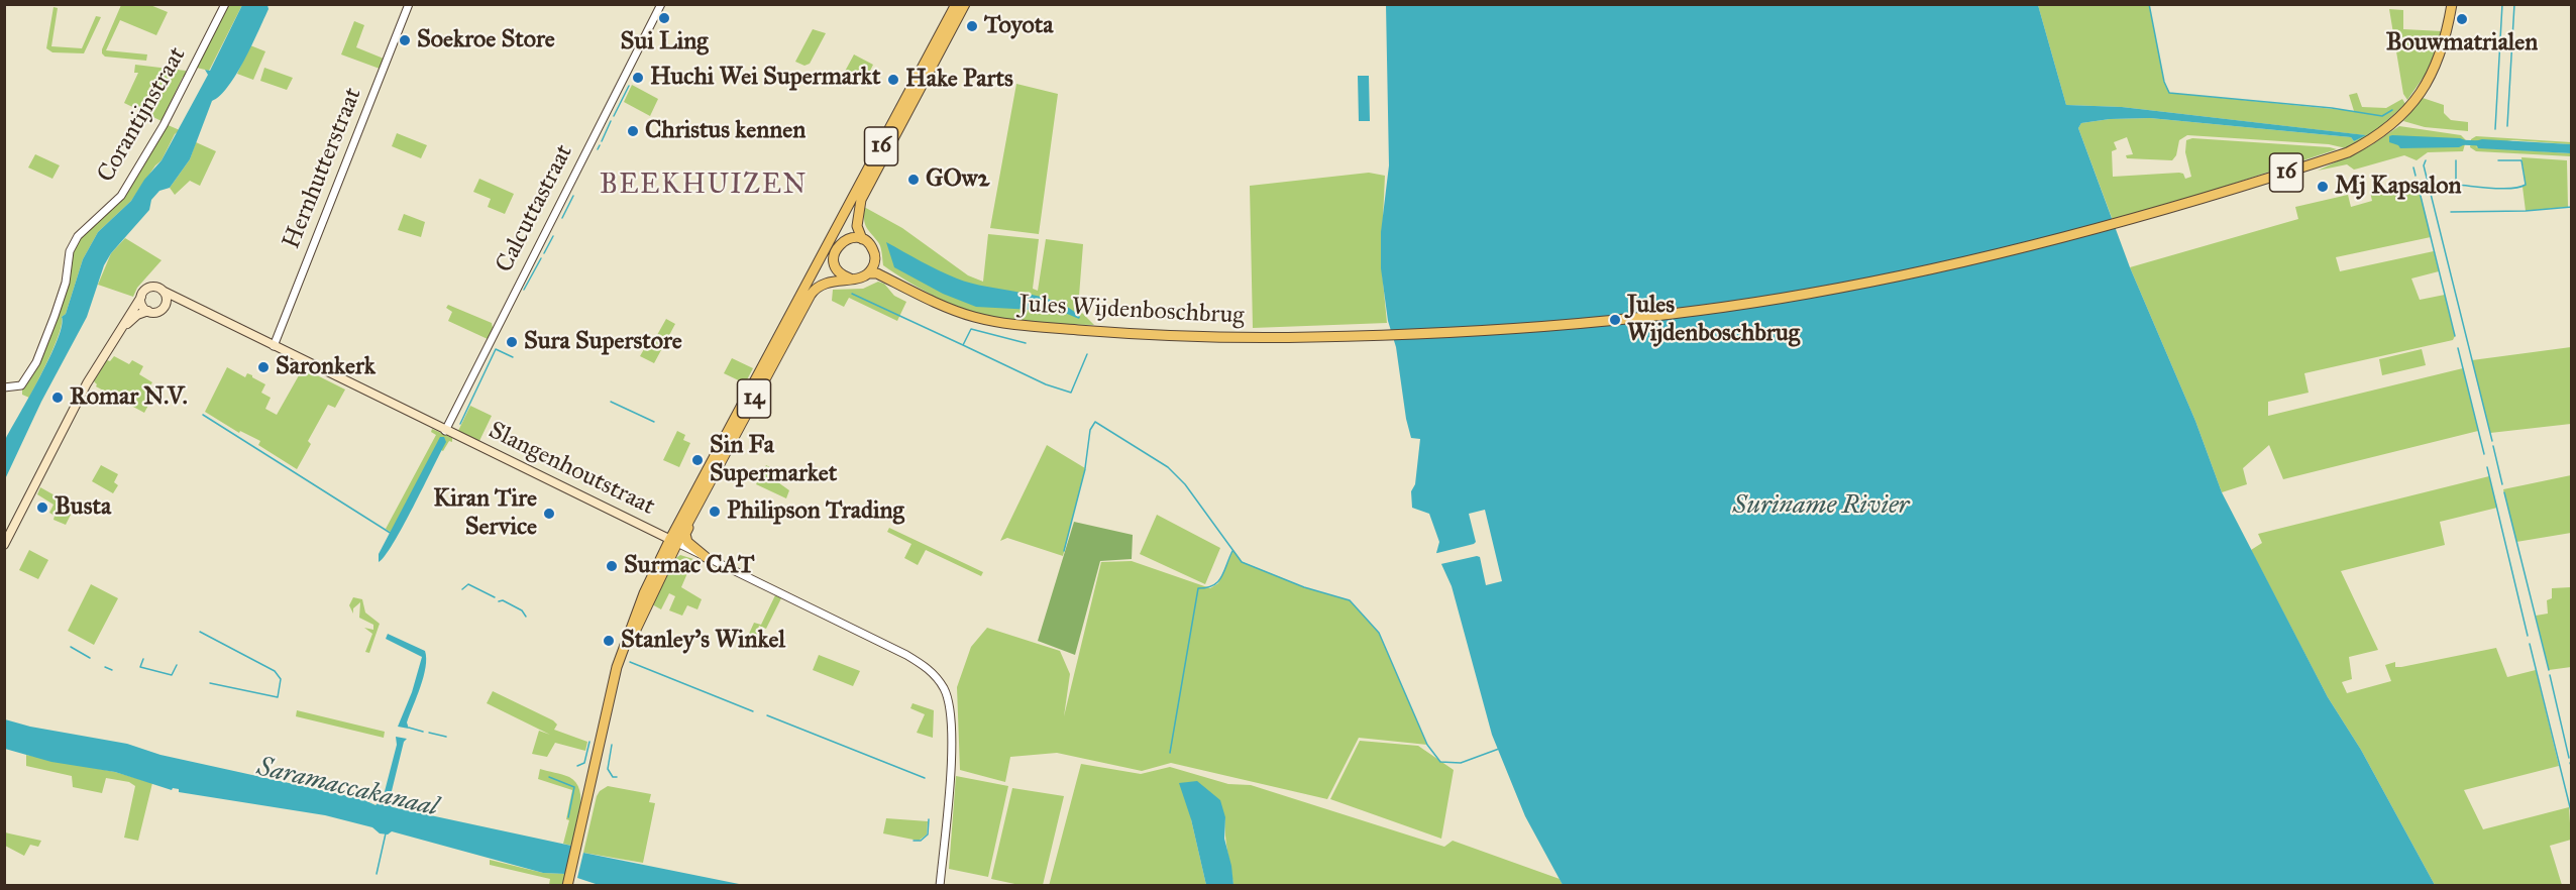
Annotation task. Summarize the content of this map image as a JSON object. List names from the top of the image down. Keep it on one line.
{"streets":{"main road":["16","Jules Wijdenboschbrug","14","Slangenhoutstraat"],"street":["Corantijnstraat","Hernhutterstraat","Calcuttastraat"]},"crossings":[["16","Jules Wijdenboschbrug"],["16","14"],["Hernhutterstraat","Slangenhoutstraat"],["Calcuttastraat","Slangenhoutstraat"],["Jules Wijdenboschbrug","14"],["14","Slangenhoutstraat"]],"districts":["BEEKHUIZEN"],"water":["Suriname Rivier","Saramaccakanaal"],"places":["Sui Ling","Bouwmatrialen","Toyota","Soekroe Store","Huchi Wei Supermarkt","Hake Parts","Christus kennen","GOw2","Mj Kapsalon","Jules Wijdenboschbrug","Sura Superstore","Saronkerk","Romar N.V.","Sin Fa Supermarket","Busta","Philipson Trading","Kiran Tire Service","Surmac CAT","Stanley's Winkel"]}
